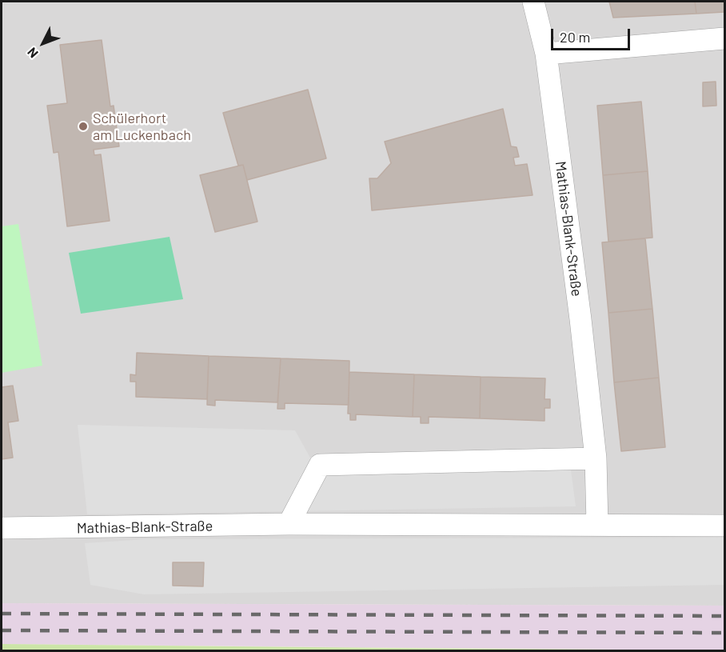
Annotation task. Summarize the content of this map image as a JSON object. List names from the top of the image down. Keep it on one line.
{"streets":{"street":["Mathias-Blank-Straße"]},"places":["Schülerhort am Luckenbach"],"scale_bar":"20 m","north":"bottom left"}
